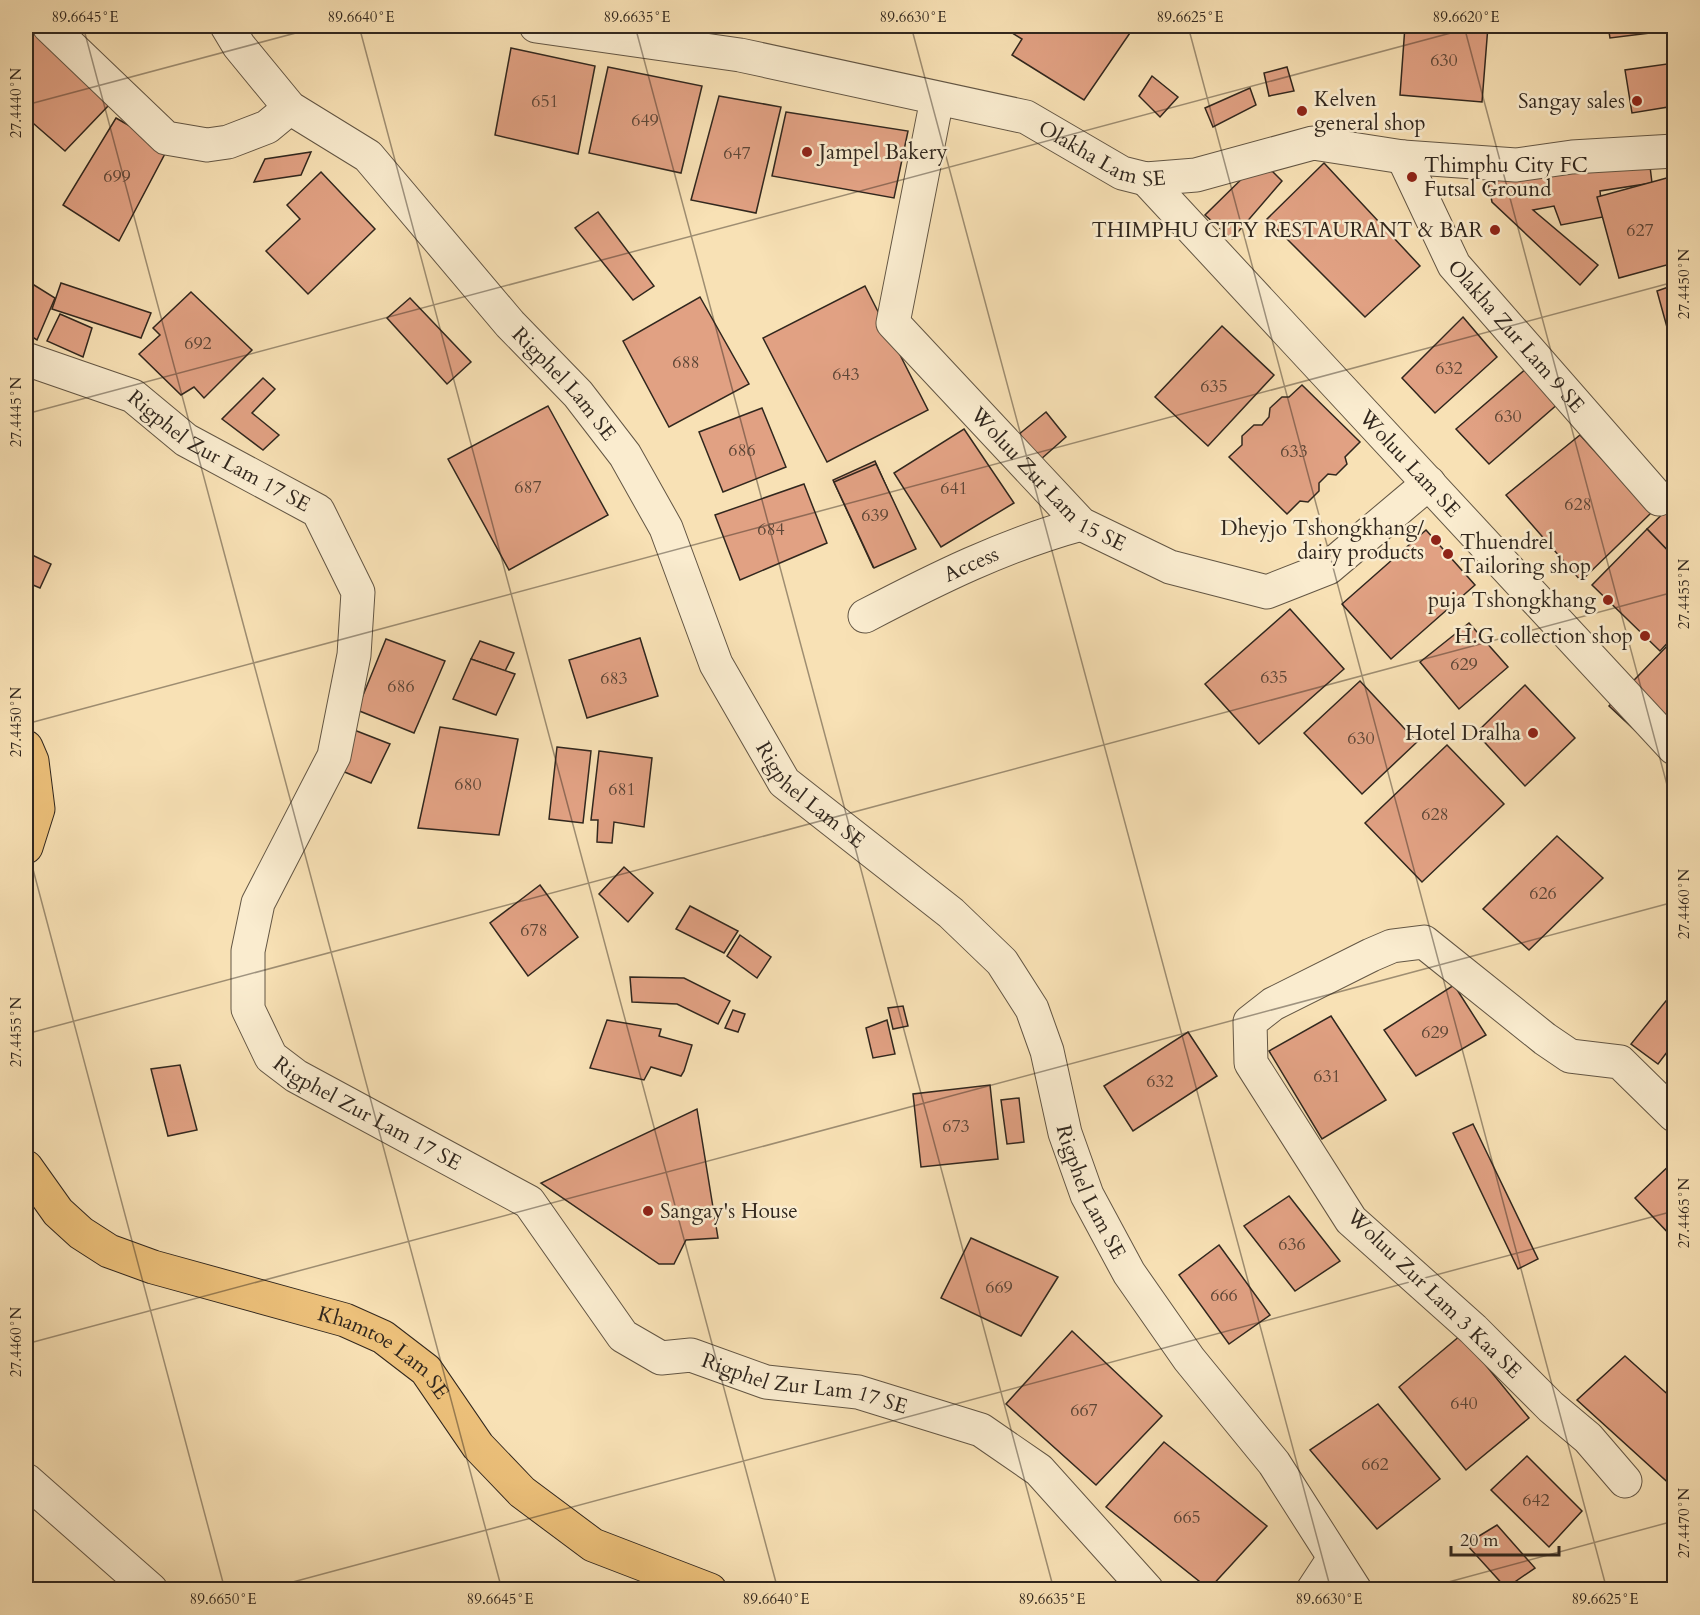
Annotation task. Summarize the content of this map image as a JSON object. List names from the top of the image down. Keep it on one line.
{"streets":{"main road":["Khamtoe Lam SE"],"street":["Olakha Lam SE","Olakha Zur Lam 9 SE","Rigphel Lam SE","Rigphel Zur Lam 17 SE","Woluu Lam SE","Woluu Zur Lam 15 SE","Access","Woluu Zur Lam 3 Kaa SE"]},"crossings":[["Olakha Lam SE","Olakha Zur Lam 9 SE"],["Olakha Lam SE","Woluu Lam SE"],["Olakha Lam SE","Woluu Zur Lam 15 SE"],["Woluu Lam SE","Woluu Zur Lam 15 SE"],["Woluu Zur Lam 15 SE","Access"]],"places":["Sangay sales","Kelven general shop","Jampel Bakery","Thimphu City FC Futsal Ground","THIMPHU CITY RESTAURANT & BAR","Dheyjo Tshongkhang/ dairy products","Thuendrel Tailoring shop","puja Tshongkhang","H.G collection shop","Hotel Dralha","Sangay's House"],"house_numbers":["630","651","649","647","699","627","692","688","632","643","635","630","686","633","687","641","628","639","684","629","635","683","686","630","680","681","628","626","678","629","631","632","673","636","669","666","640","667","662","642","665"],"scale_bar":"20 m","coordinates":["89.6645°E","89.6640°E","89.6635°E","89.6630°E","89.6625°E","89.6620°E","27.4440°N","27.4450°N","27.4445°N","27.4455°N","27.4460°N","27.4465°N","27.4470°N","89.6650°E"]}
